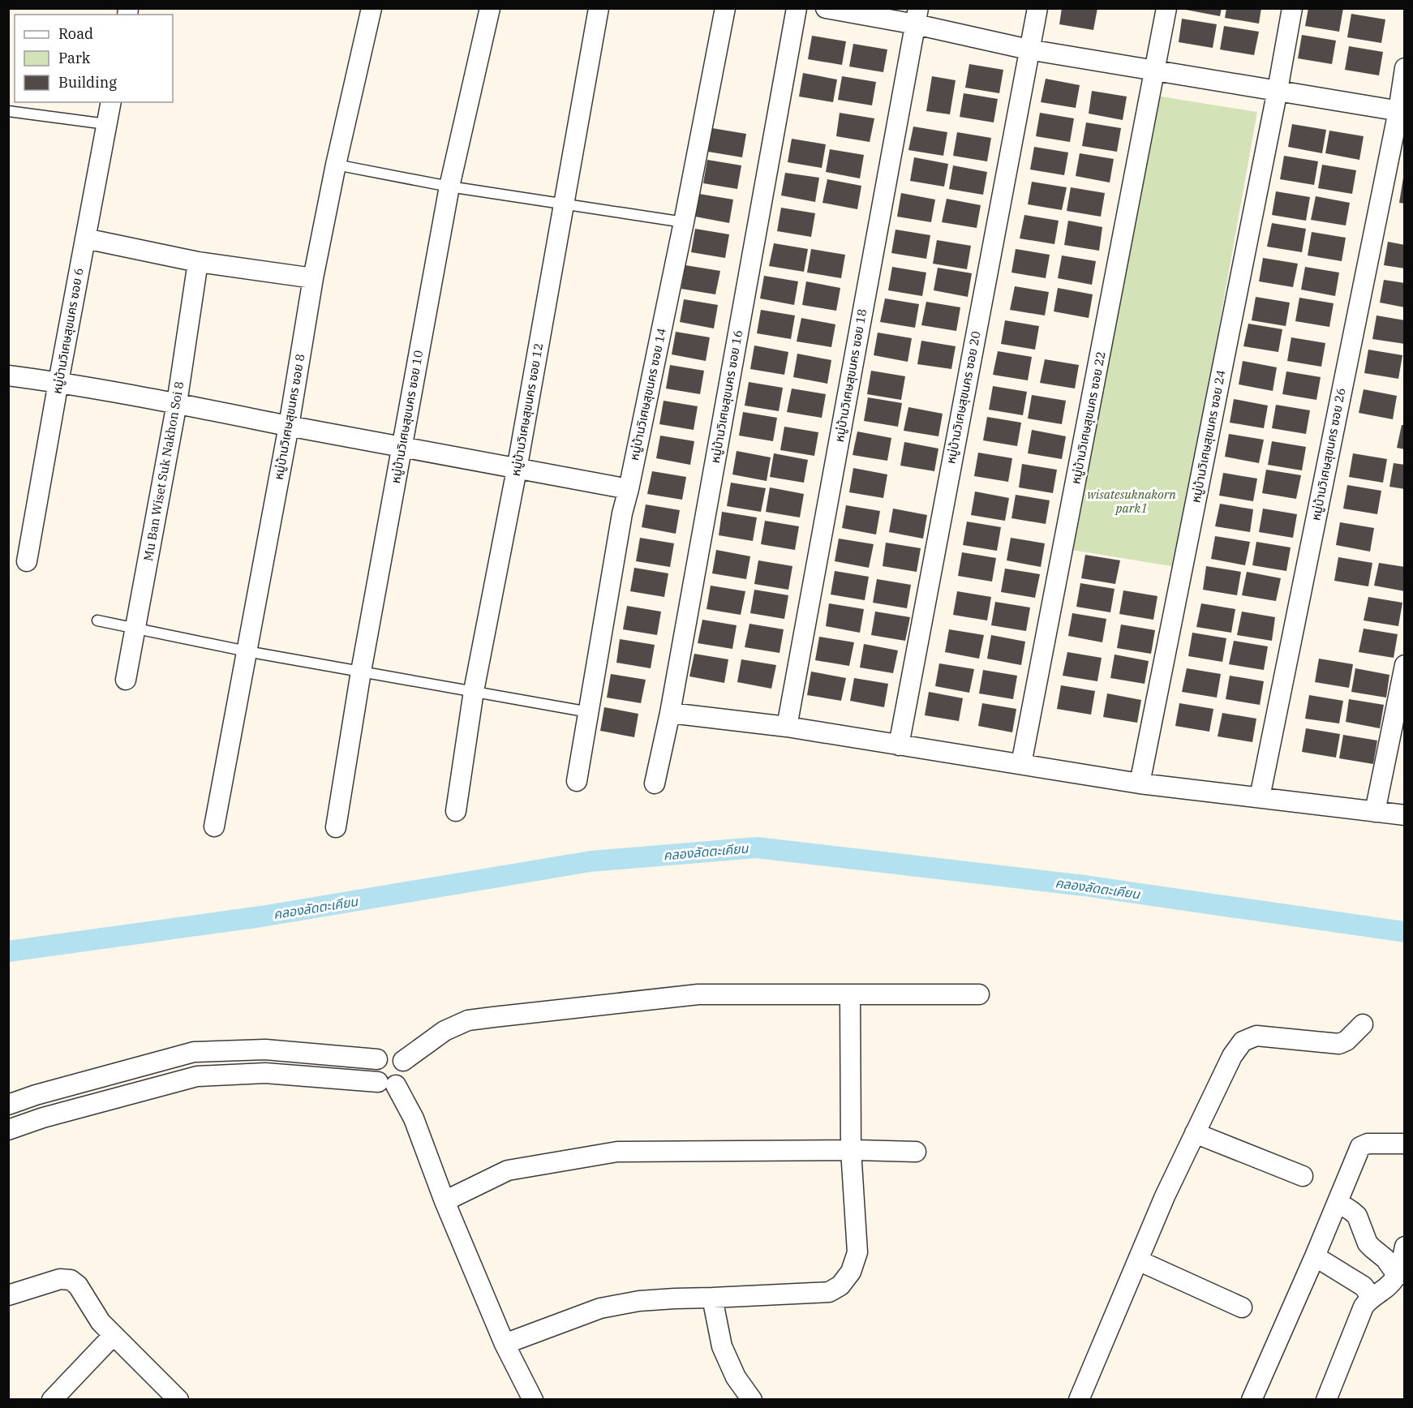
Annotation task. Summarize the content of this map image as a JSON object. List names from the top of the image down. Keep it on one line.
{"streets":{"street":["หมู่บ้านวิเศษสุขนคร ซอย 6","หมู่บ้านวิเศษสุขนคร ซอย 18","หมู่บ้านวิเศษสุขนคร ซอย 14","หมู่บ้านวิเศษสุขนคร ซอย 16","หมู่บ้านวิเศษสุขนคร ซอย 20","หมู่บ้านวิเศษสุขนคร ซอย 12","หมู่บ้านวิเศษสุขนคร ซอย 8","หมู่บ้านวิเศษสุขนคร ซอย 10","หมู่บ้านวิเศษสุขนคร ซอย 22","หมู่บ้านวิเศษสุขนคร ซอย 24","หมู่บ้านวิเศษสุขนคร ซอย 26","Mu Ban Wiset Suk Nakhon Soi 8"]},"water":["คลองลัดตะเคียน"],"parks":["wisatesuknakorn park1"],"legend":["Road","Park","Building"]}
